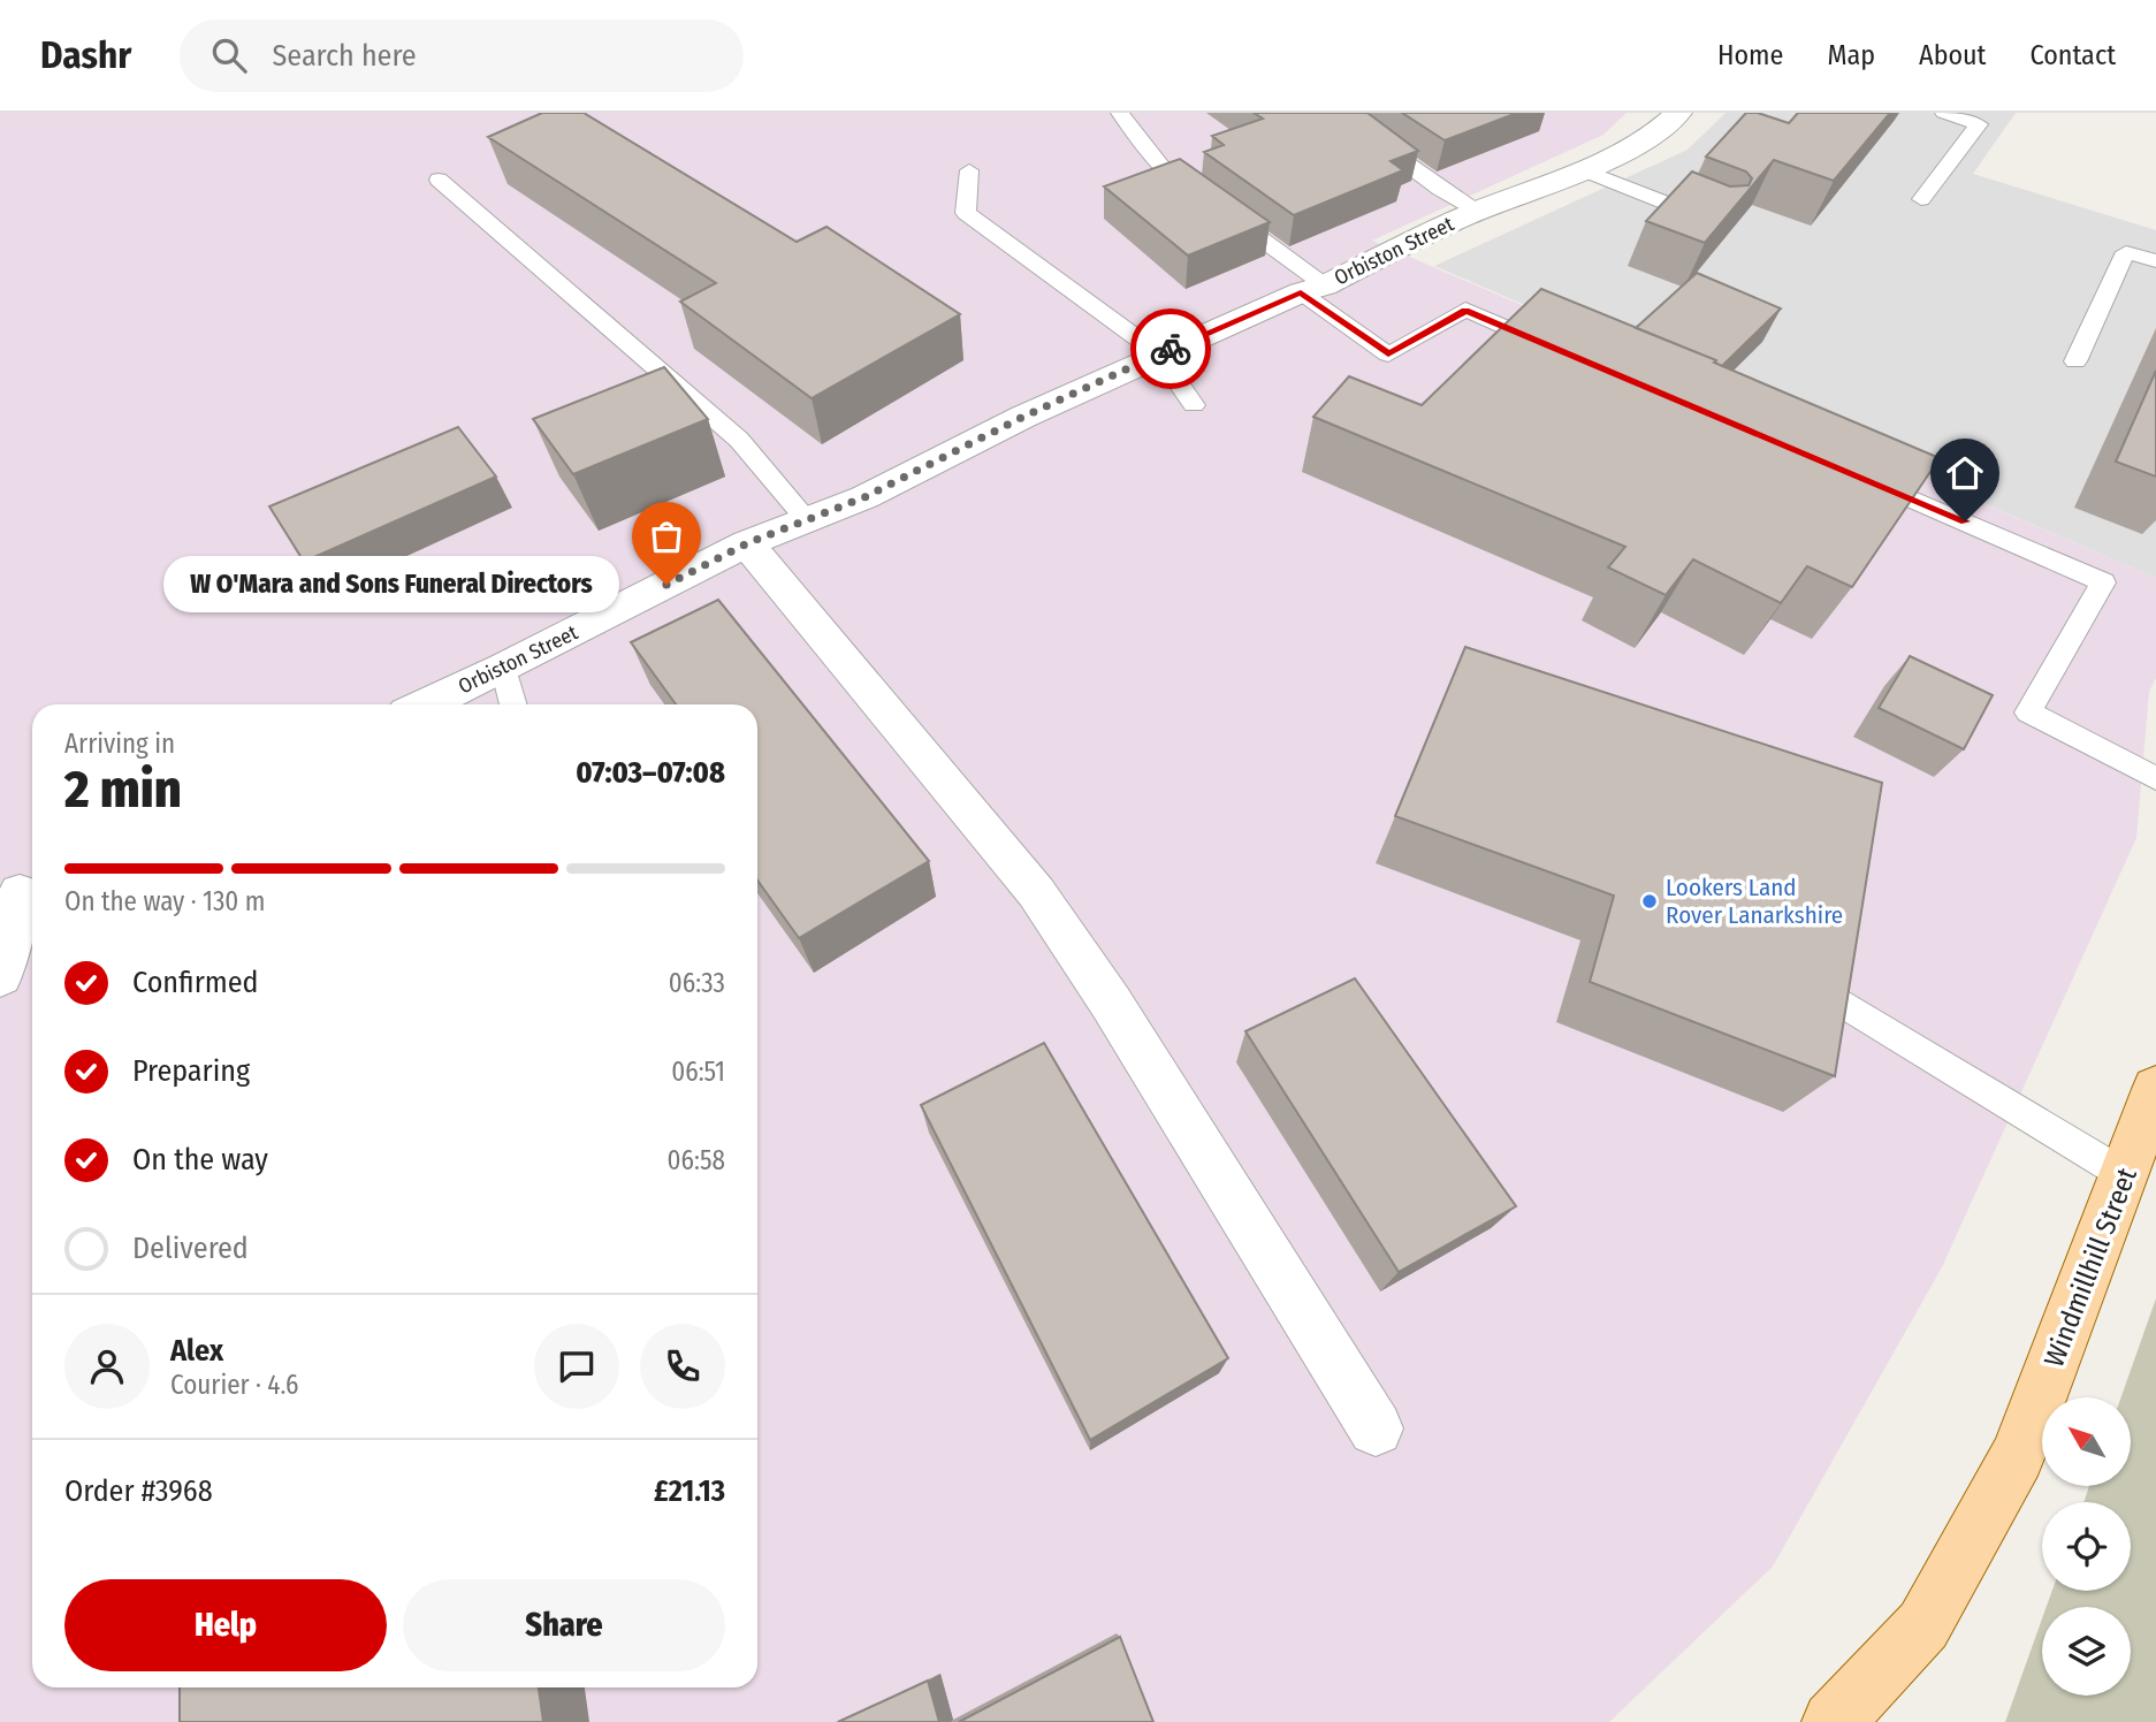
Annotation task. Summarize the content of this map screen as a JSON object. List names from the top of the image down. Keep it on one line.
{"streets":{"main road":["Windmillhill Street"],"street":["Orbiston Street"]},"places":["W O'Mara and Sons Funeral Directors","Lookers Land Rover Lanarkshire"],"north":"top left","page":{"header":"Dashr","search":"Search here","nav":["Home","Map","About","Contact"],"bubble":"W O'Mara and Sons Funeral Directors","heading":["2 min","Arriving in","07:03–07:08"],"panel":["Alex","Courier · 4.6","Order #3968","£21.13"],"bar":"On the way · 130 m","list":[["Confirmed","06:33"],["Preparing","06:51"],["On the way","06:58"],"Delivered"],"buttons":["Help","Share"]}}
